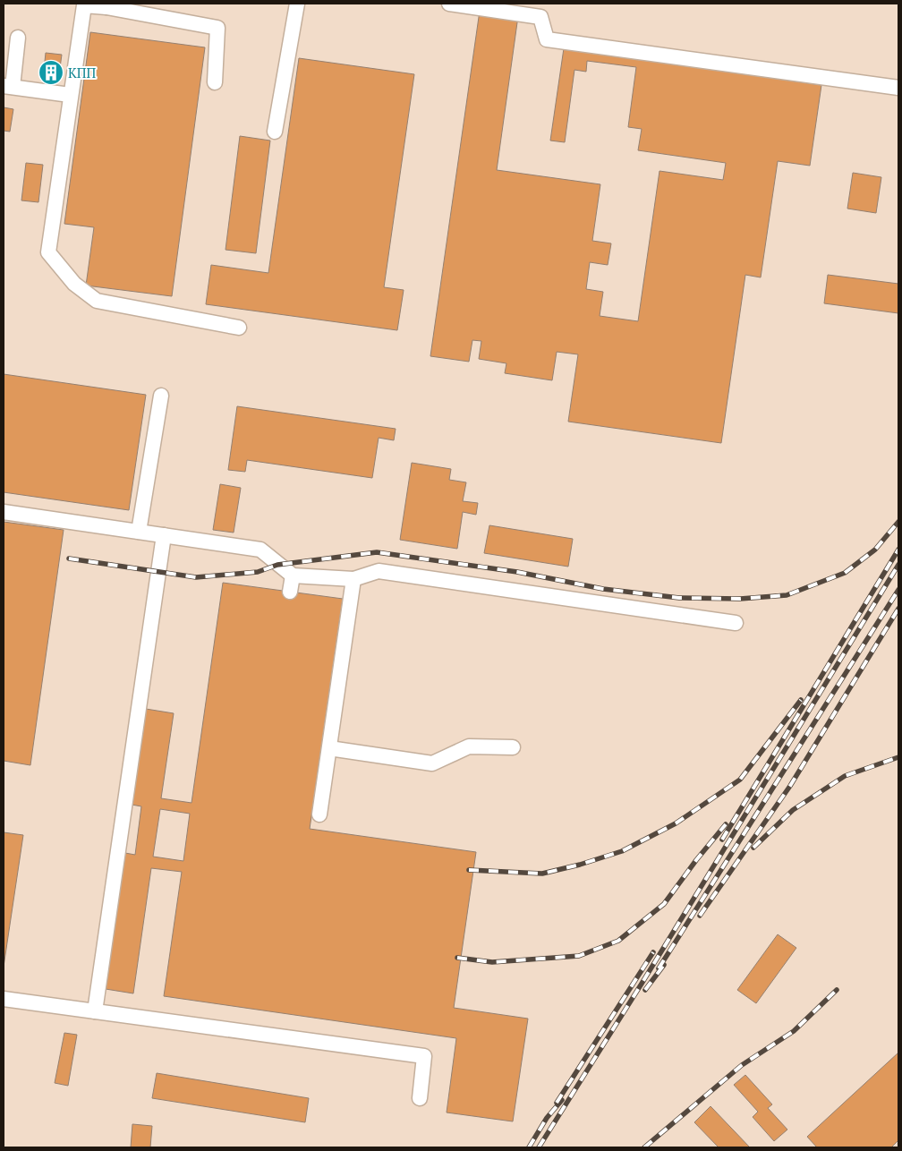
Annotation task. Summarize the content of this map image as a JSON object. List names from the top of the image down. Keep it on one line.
{"places":{"building":["КПП"]}}
